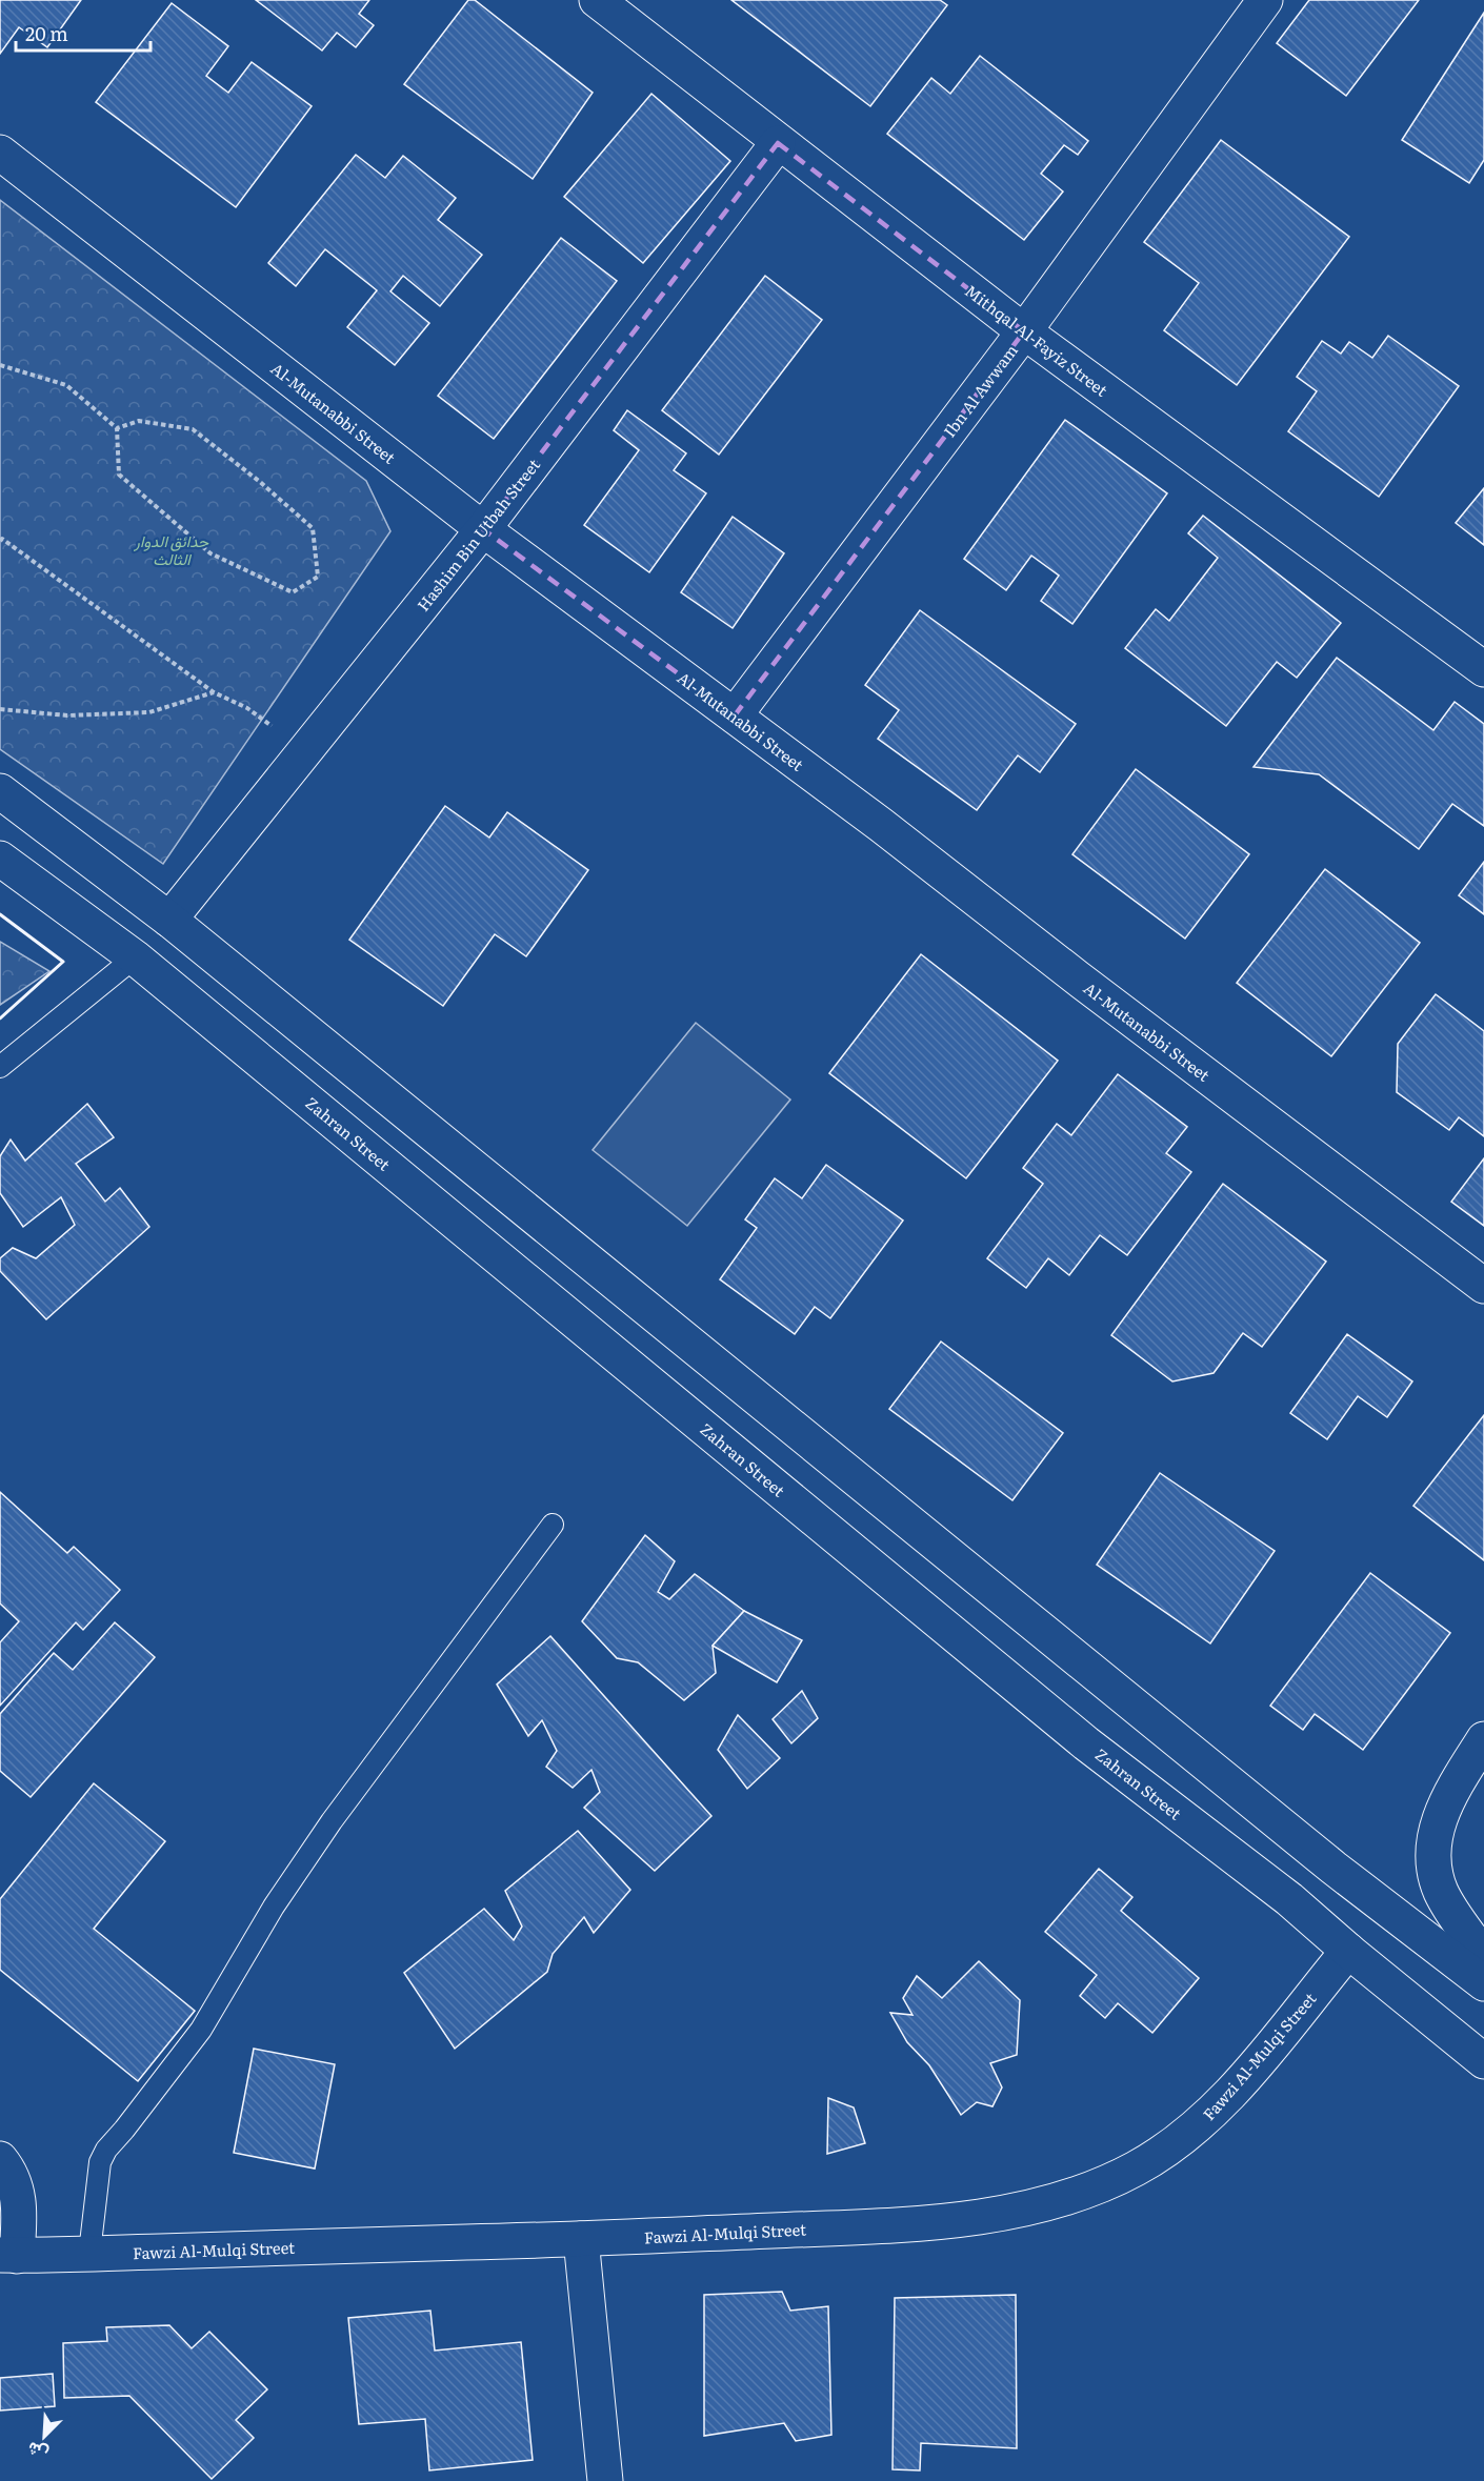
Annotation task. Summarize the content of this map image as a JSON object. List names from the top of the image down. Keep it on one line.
{"streets":{"street":["Mithqal Al-Fayiz Street","Ibn Al Awwam","Al-Mutanabbi Street","Hashim Bin Utbah Street","Zahran Street","Fawzi Al-Mulqi Street"]},"crossings":[["Mithqal Al-Fayiz Street","Ibn Al Awwam"],["Mithqal Al-Fayiz Street","Hashim Bin Utbah Street"],["Ibn Al Awwam","Al-Mutanabbi Street"],["Al-Mutanabbi Street","Hashim Bin Utbah Street"],["Zahran Street","Fawzi Al-Mulqi Street"]],"parks":["حدائق الدوار الثالث"],"scale_bar":"20 m","north":"bottom left"}
